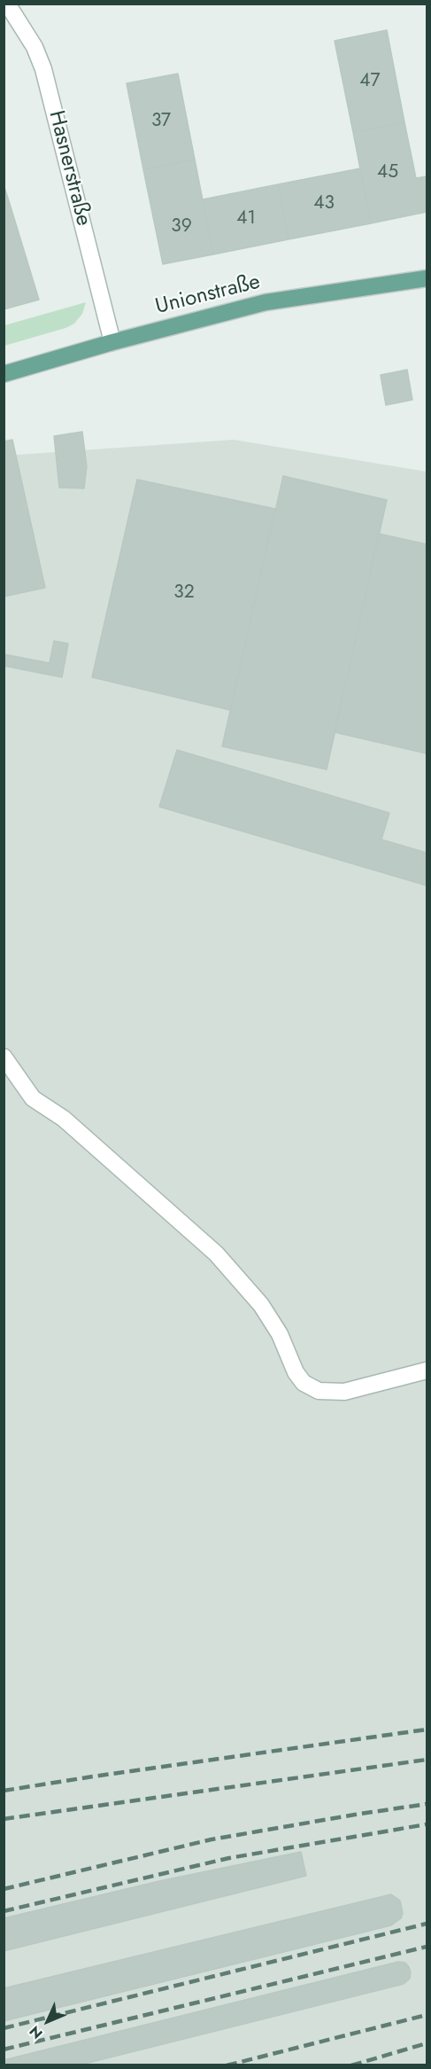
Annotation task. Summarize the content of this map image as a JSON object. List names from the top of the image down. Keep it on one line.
{"streets":{"main road":["Unionstraße"],"street":["Hasnerstraße"]},"crossings":[["Hasnerstraße","Unionstraße"]],"house_numbers":["47","37","45","43","41","39","32"],"north":"bottom left"}
